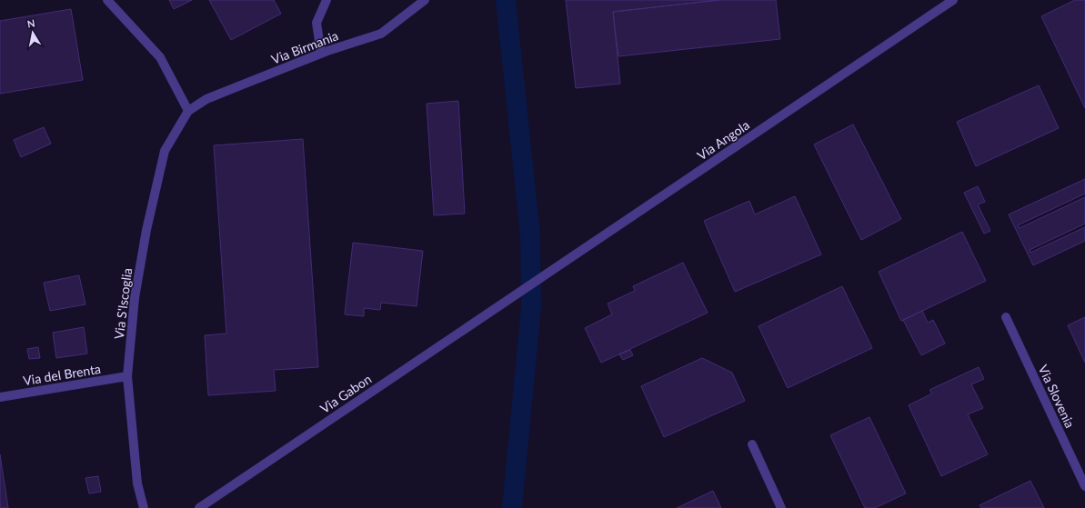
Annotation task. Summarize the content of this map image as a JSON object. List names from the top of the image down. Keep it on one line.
{"streets":{"street":["Via Birmania","Via Angola","Via S'Iscoglia","Via del Brenta","Via Gabon","Via Slovenia"]},"crossings":[["Via Birmania","Via S'Iscoglia"],["Via Angola","Via Gabon"],["Via S'Iscoglia","Via del Brenta"]],"north":"top"}
